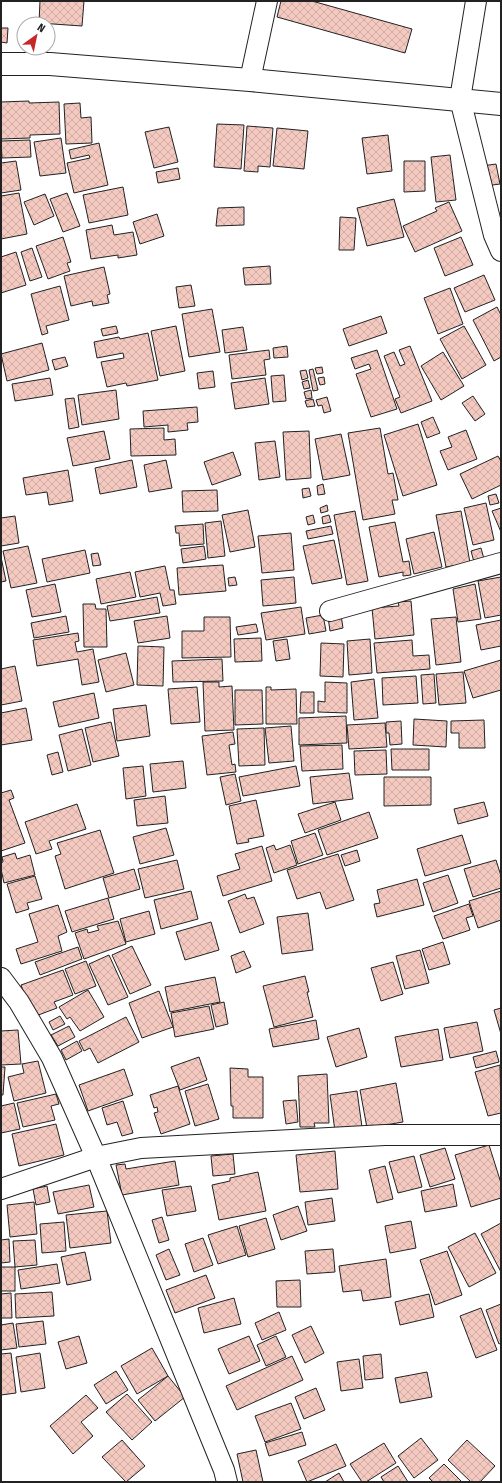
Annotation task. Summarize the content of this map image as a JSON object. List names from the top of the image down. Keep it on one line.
{"north":"top right"}
